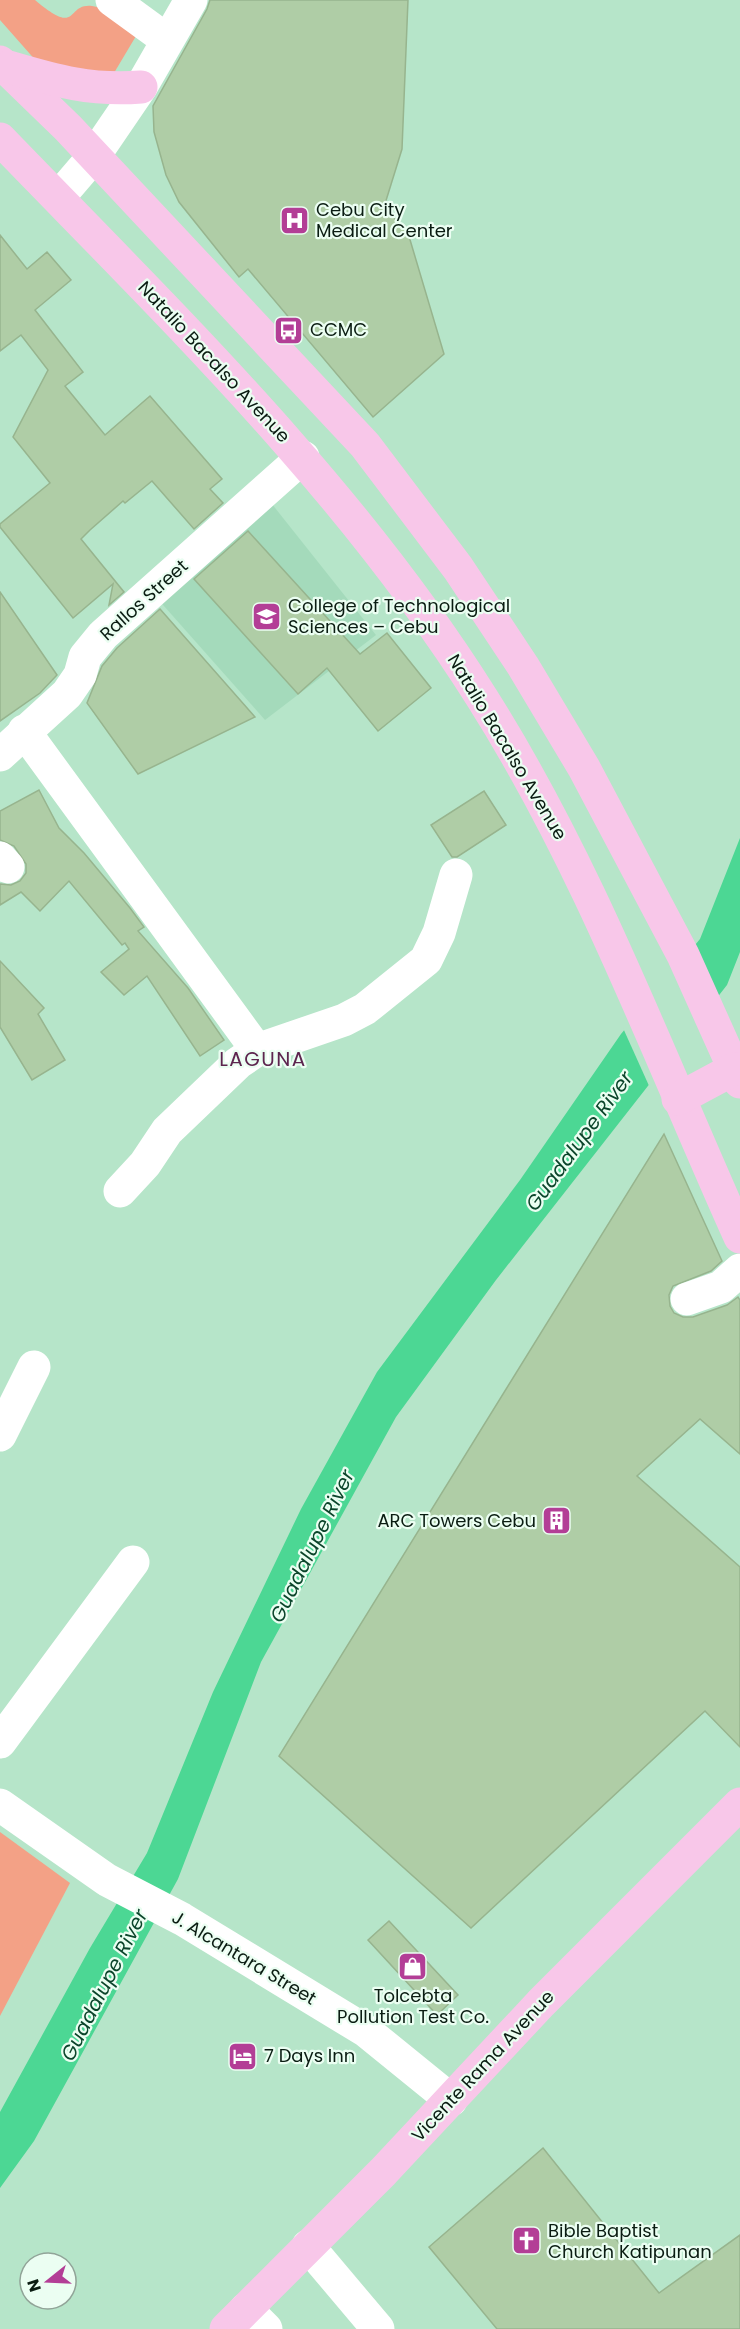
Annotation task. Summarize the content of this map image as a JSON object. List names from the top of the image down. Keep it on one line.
{"streets":{"main road":["Natalio Bacalso Avenue","Vicente Rama Avenue"],"street":["Rallos Street","J. Alcantara Street"]},"crossings":[["Natalio Bacalso Avenue","Rallos Street"],["J. Alcantara Street","Vicente Rama Avenue"]],"districts":["LAGUNA"],"water":["Guadalupe River"],"places":{"hospital":["Cebu City Medical Center"],"bus stop":["CCMC"],"school or university":["College of Technological Sciences – Cebu"],"building":["ARC Towers Cebu"],"shop":["Tolcebta Pollution Test Co."],"hotel":["7 Days Inn"],"church":["Bible Baptist Church Katipunan"]},"north":"left"}
